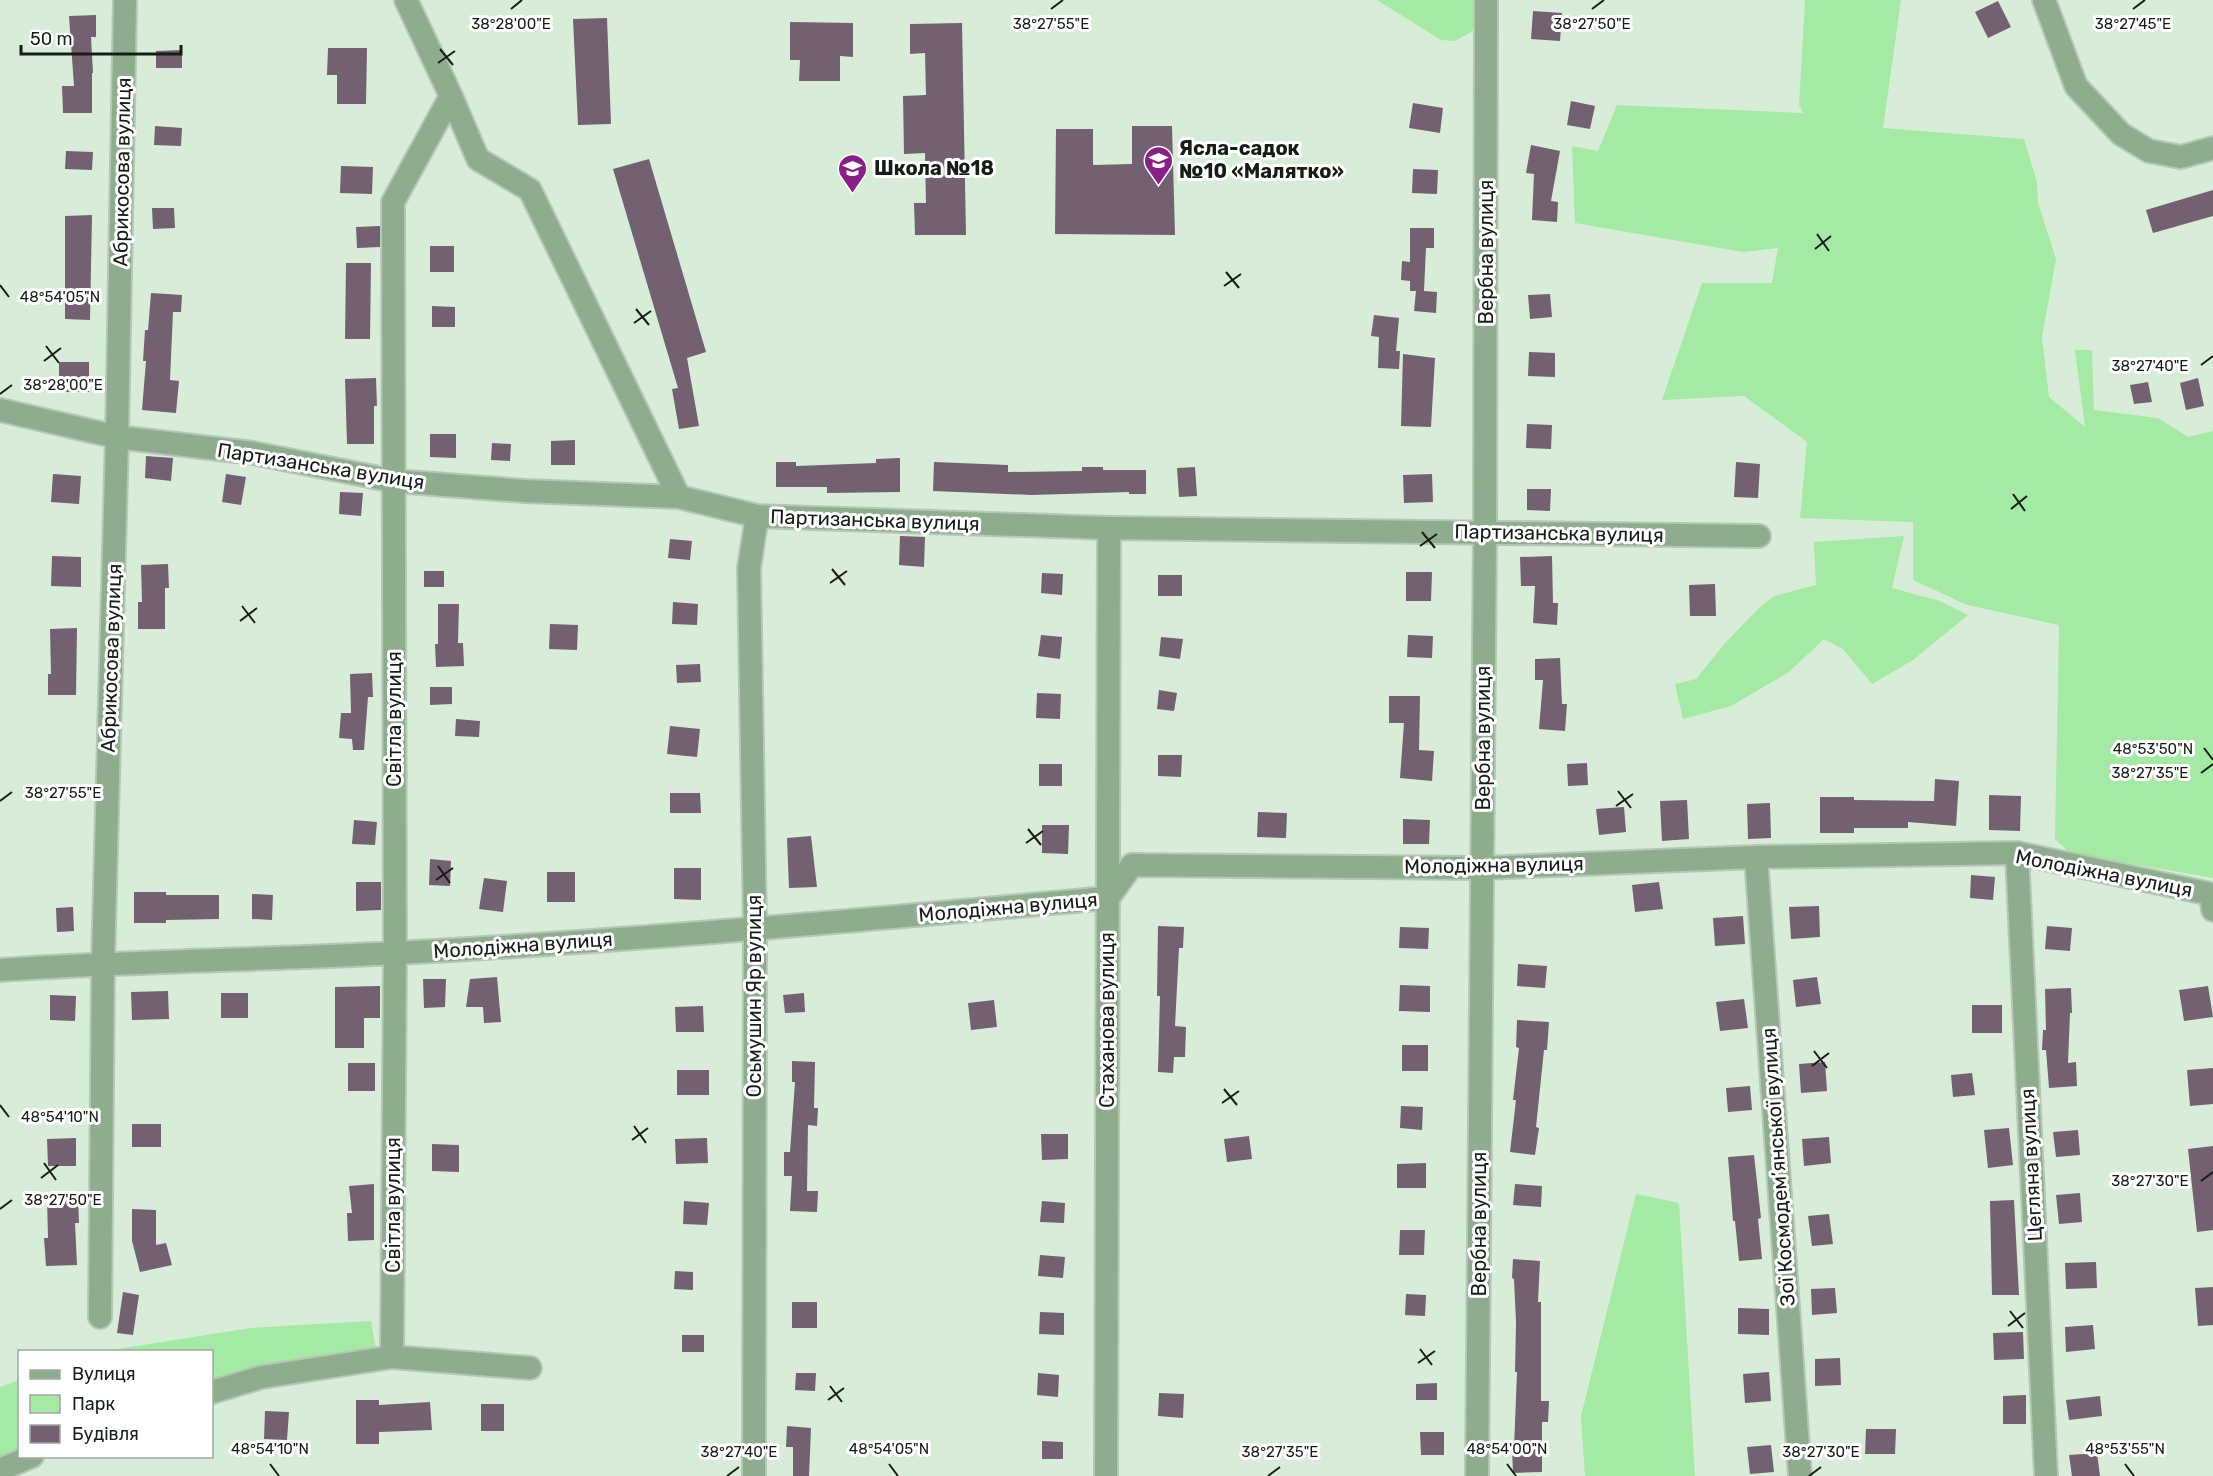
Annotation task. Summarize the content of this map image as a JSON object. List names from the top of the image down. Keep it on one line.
{"streets":{"street":["Абрикосова вулиця","Вербна вулиця","Партизанська вулиця","Світла вулиця","Молодіжна вулиця","Осьмушин Яр вулиця","Стаханова вулиця","Цегляна вулиця","Зої Космодем’янської вулиця"]},"crossings":[["Абрикосова вулиця","Партизанська вулиця"],["Абрикосова вулиця","Молодіжна вулиця"],["Вербна вулиця","Партизанська вулиця"],["Вербна вулиця","Молодіжна вулиця"],["Партизанська вулиця","Світла вулиця"],["Партизанська вулиця","Осьмушин Яр вулиця"],["Партизанська вулиця","Стаханова вулиця"],["Світла вулиця","Молодіжна вулиця"],["Молодіжна вулиця","Осьмушин Яр вулиця"],["Молодіжна вулиця","Стаханова вулиця"],["Молодіжна вулиця","Цегляна вулиця"],["Молодіжна вулиця","Зої Космодем’янської вулиця"]],"places":{"school or university":["Ясла-садок №10 «Малятко»","Школа №18"]},"legend":["Вулиця","Парк","Будівля"],"scale_bar":"50 m","coordinates":["38°28'00\"E","38°27'55\"E","38°27'50\"E","38°27'45\"E","48°54'05\"N","38°27'40\"E","48°53'50\"N","38°27'35\"E","48°54'10\"N","38°27'30\"E","48°54'00\"N","48°53'55\"N"]}
